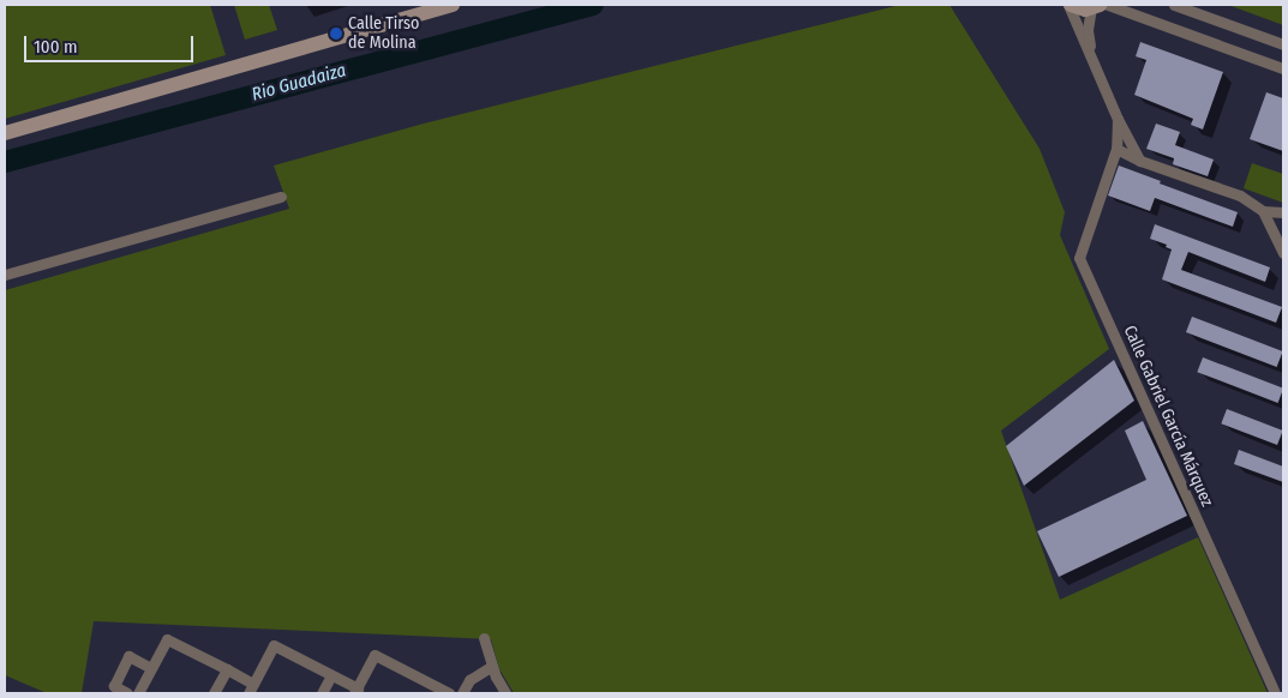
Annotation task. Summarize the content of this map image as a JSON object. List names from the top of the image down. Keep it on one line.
{"streets":{"street":["Calle Gabriel García Márquez"]},"water":["Rio Guadaiza"],"places":["Calle Tirso de Molina"],"scale_bar":"100 m"}
